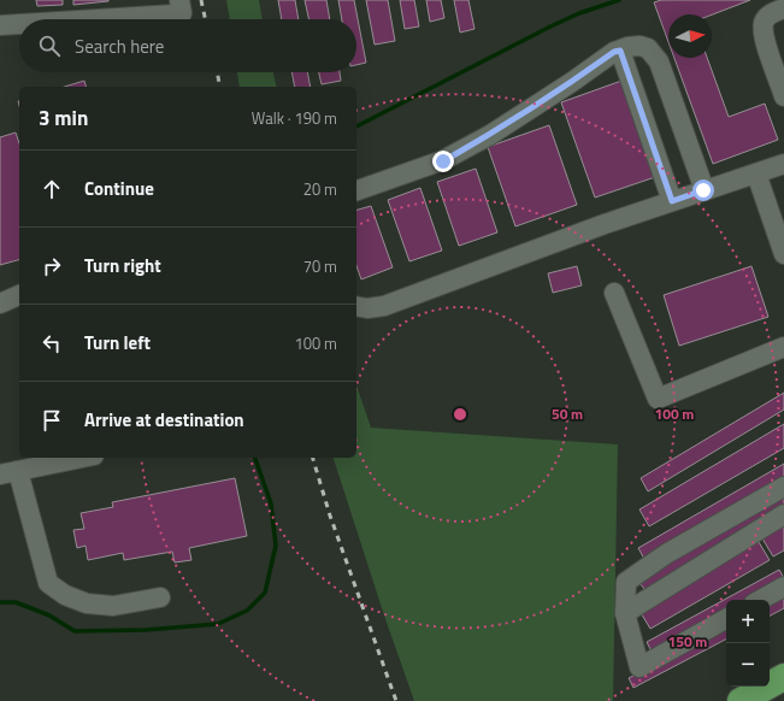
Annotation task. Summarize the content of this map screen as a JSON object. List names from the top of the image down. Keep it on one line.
{"north":"right","page":{"search":"Search here","heading":["3 min","Walk · 190 m"],"list":[["Continue","20 m"],["Turn right","70 m"],["Turn left","100 m"],"Arrive at destination"],"map_buttons":["+","−"]},"rings":["50 m","100 m","150 m"]}
